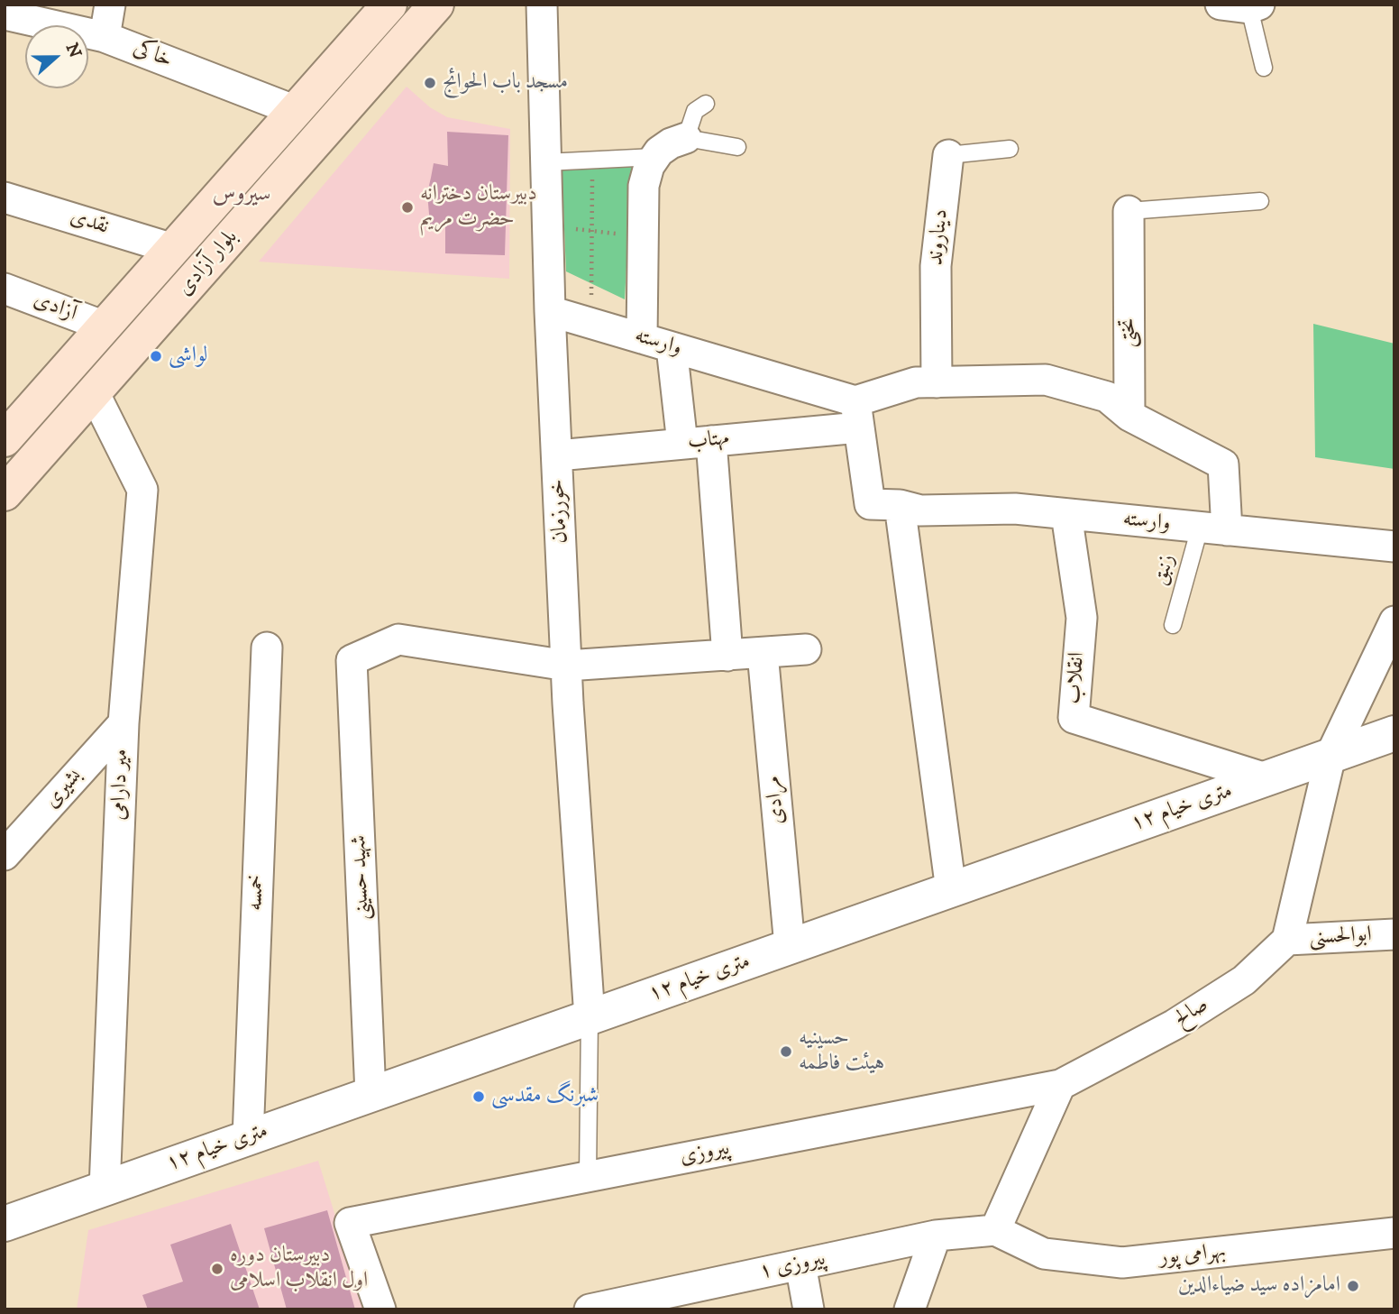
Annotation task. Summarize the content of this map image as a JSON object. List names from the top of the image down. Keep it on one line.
{"streets":{"main road":["بلوار آزادی"],"street":["خاکی","نقدی","دیناروند","آزادی","تختی","وارسته","مهتاب","خورزمان","انقلاب","میر دارامی","بشیری","مرادی","۱۲ متری خیام","شهید حسینی","خمسه","ابوالحسنی","صالح","پیروزی","بهرامی پور","پیروزی ۱"],"lane":["زنبق"]},"crossings":[["خاکی","بلوار آزادی"],["نقدی","بلوار آزادی"],["بلوار آزادی","آزادی"],["بلوار آزادی","میر دارامی"],["وارسته","مهتاب"],["وارسته","خورزمان"],["وارسته","زنبق"],["وارسته","انقلاب"],["مهتاب","خورزمان"],["خورزمان","۱۲ متری خیام"],["خورزمان","شهید حسینی"],["انقلاب","۱۲ متری خیام"],["میر دارامی","بشیری"],["میر دارامی","۱۲ متری خیام"],["مرادی","۱۲ متری خیام"],["۱۲ متری خیام","شهید حسینی"],["۱۲ متری خیام","خمسه"],["ابوالحسنی","صالح"],["صالح","پیروزی"],["بهرامی پور","پیروزی ۱"]],"districts":["سیروس"],"places":["مسجد باب الحوائج","دبیرستان دخترانه حضرت مریم","لواشی","حسینیه هیئت فاطمه","شبرنگ مقدسی","دبیرستان دوره اول انقلاب اسلامی","امامزاده سید ضیاءالدین"],"north":"right"}
